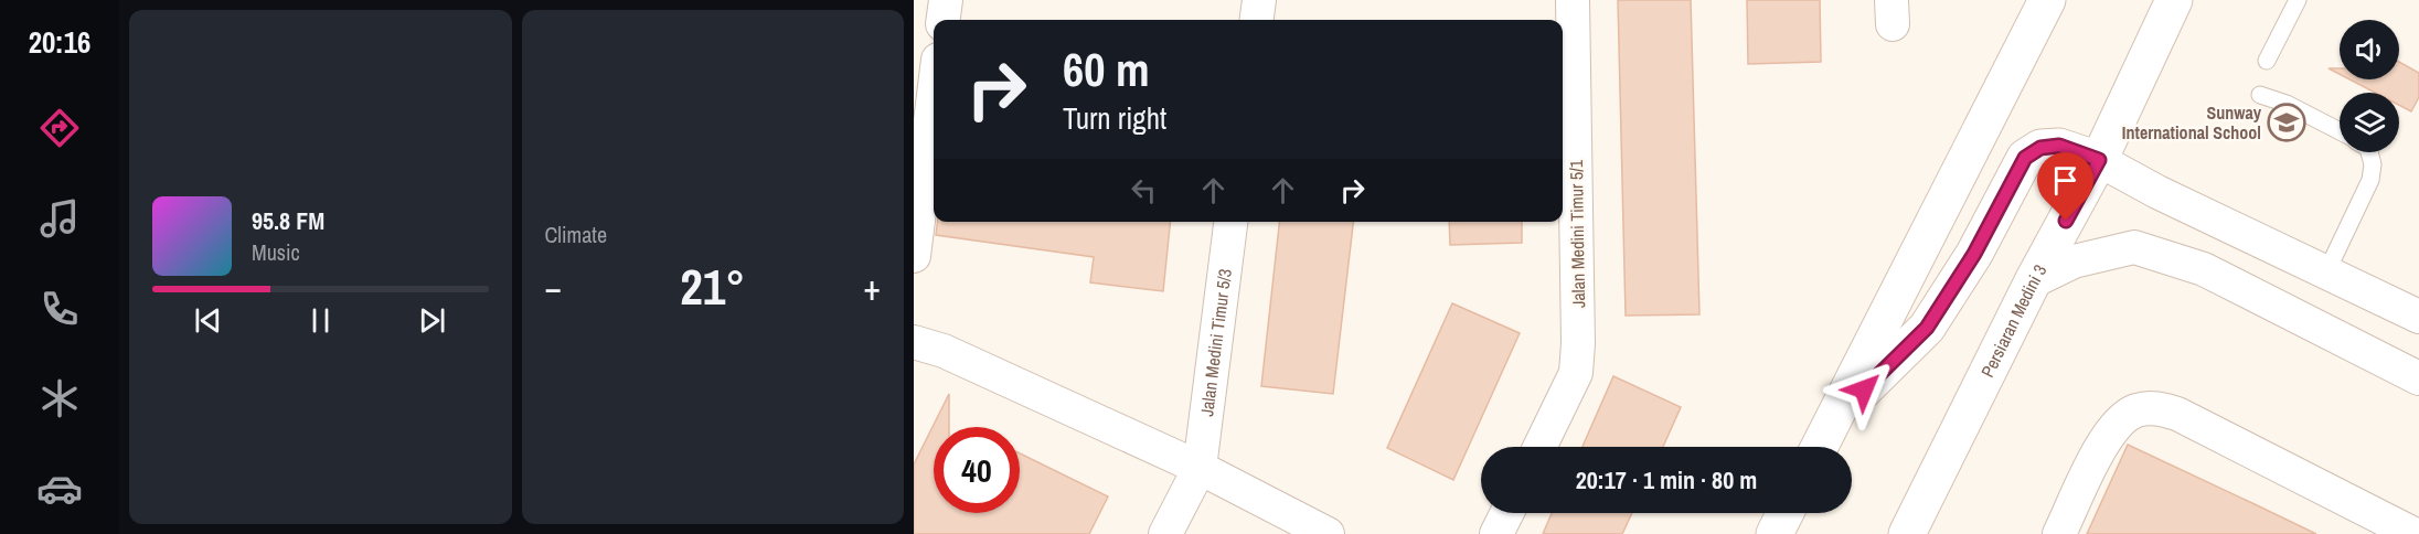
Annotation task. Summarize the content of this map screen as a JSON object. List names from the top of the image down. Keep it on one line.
{"streets":{"street":["Jalan Medini Timur 5/1","Persiaran Medini 3","Jalan Medini Timur 5/3"]},"places":{"school or university":["Sunway International School"]},"page":{"tabs":"20:16","tile":"Climate","turn":["60 m","Turn right"],"song":["95.8 FM","Music"],"heat":["−","21°","+"],"limit":"40","trip":"20:17 · 1 min · 80 m"}}
